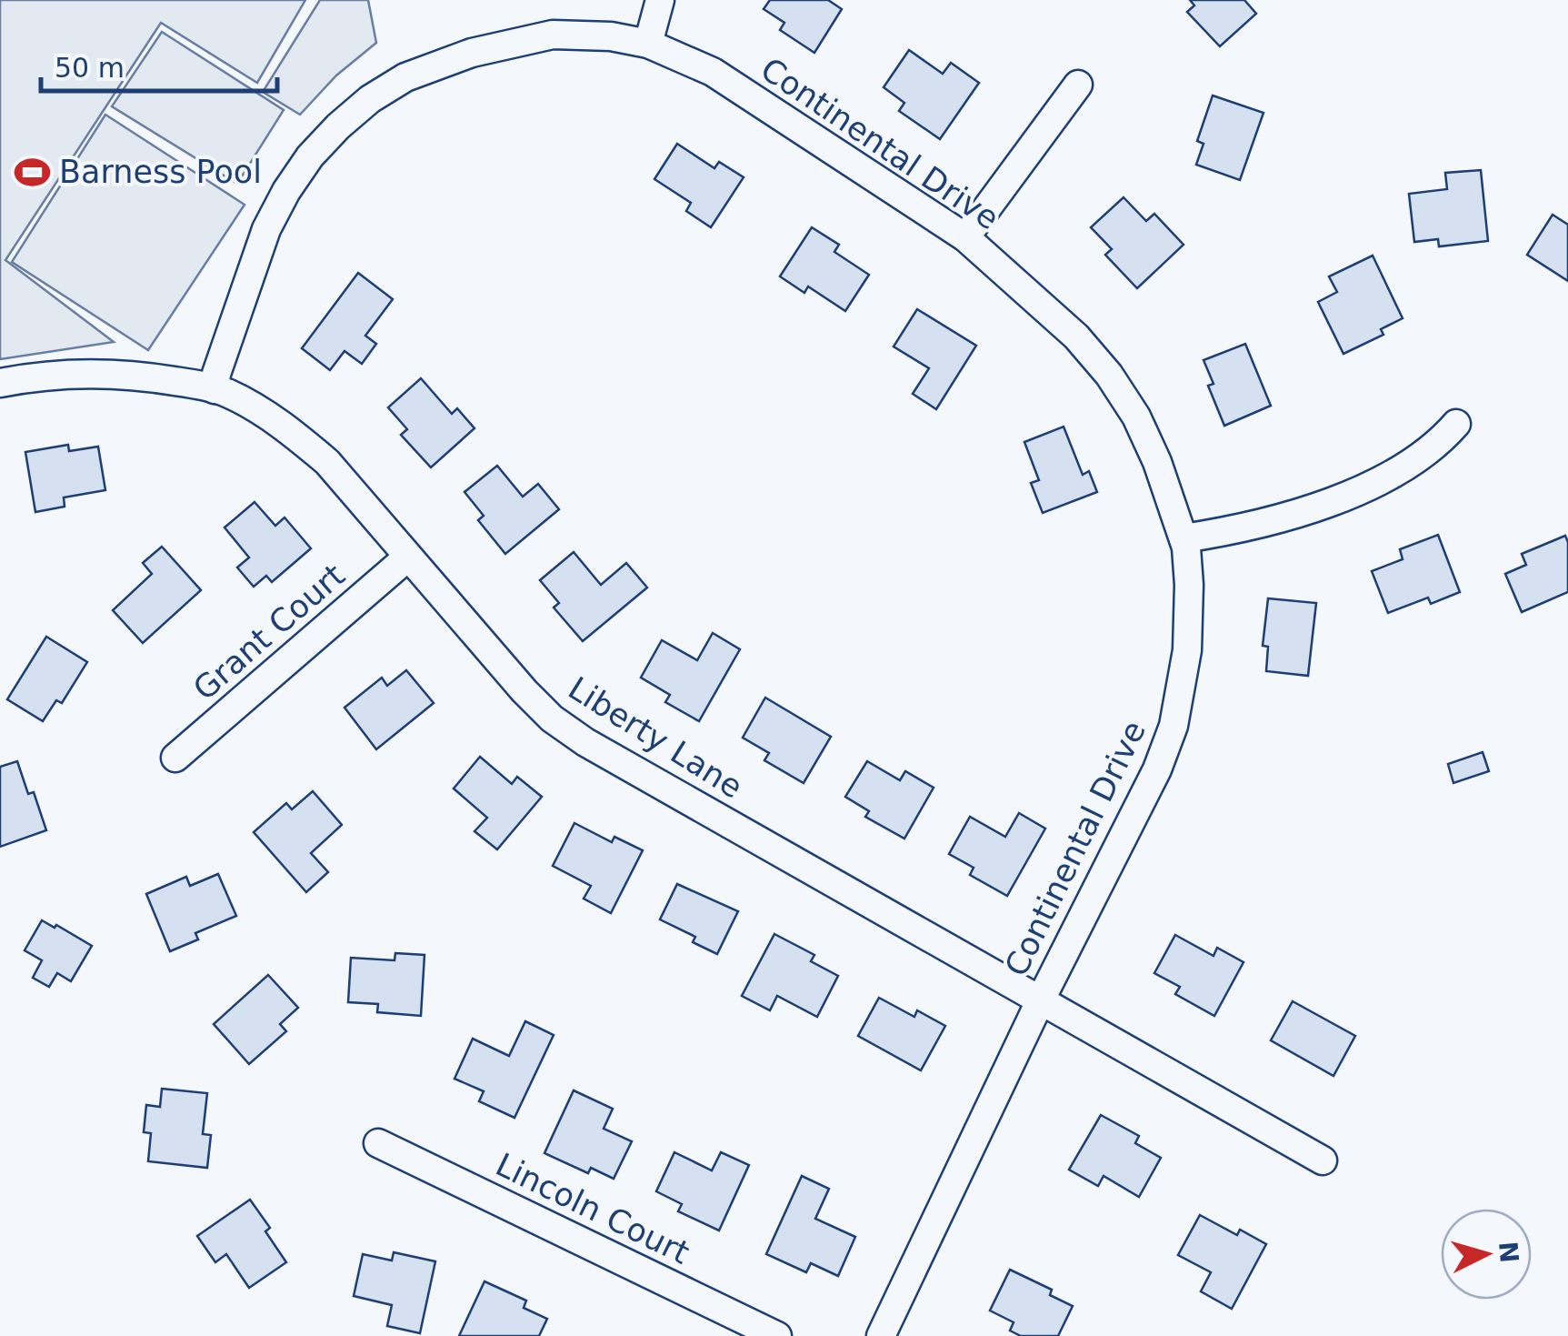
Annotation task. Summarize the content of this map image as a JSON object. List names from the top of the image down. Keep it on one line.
{"streets":{"street":["Continental Drive","Grant Court","Liberty Lane","Lincoln Court"]},"crossings":[["Continental Drive","Liberty Lane"],["Grant Court","Liberty Lane"]],"places":{"sports":["Barness Pool"]},"scale_bar":"50 m","north":"right"}
